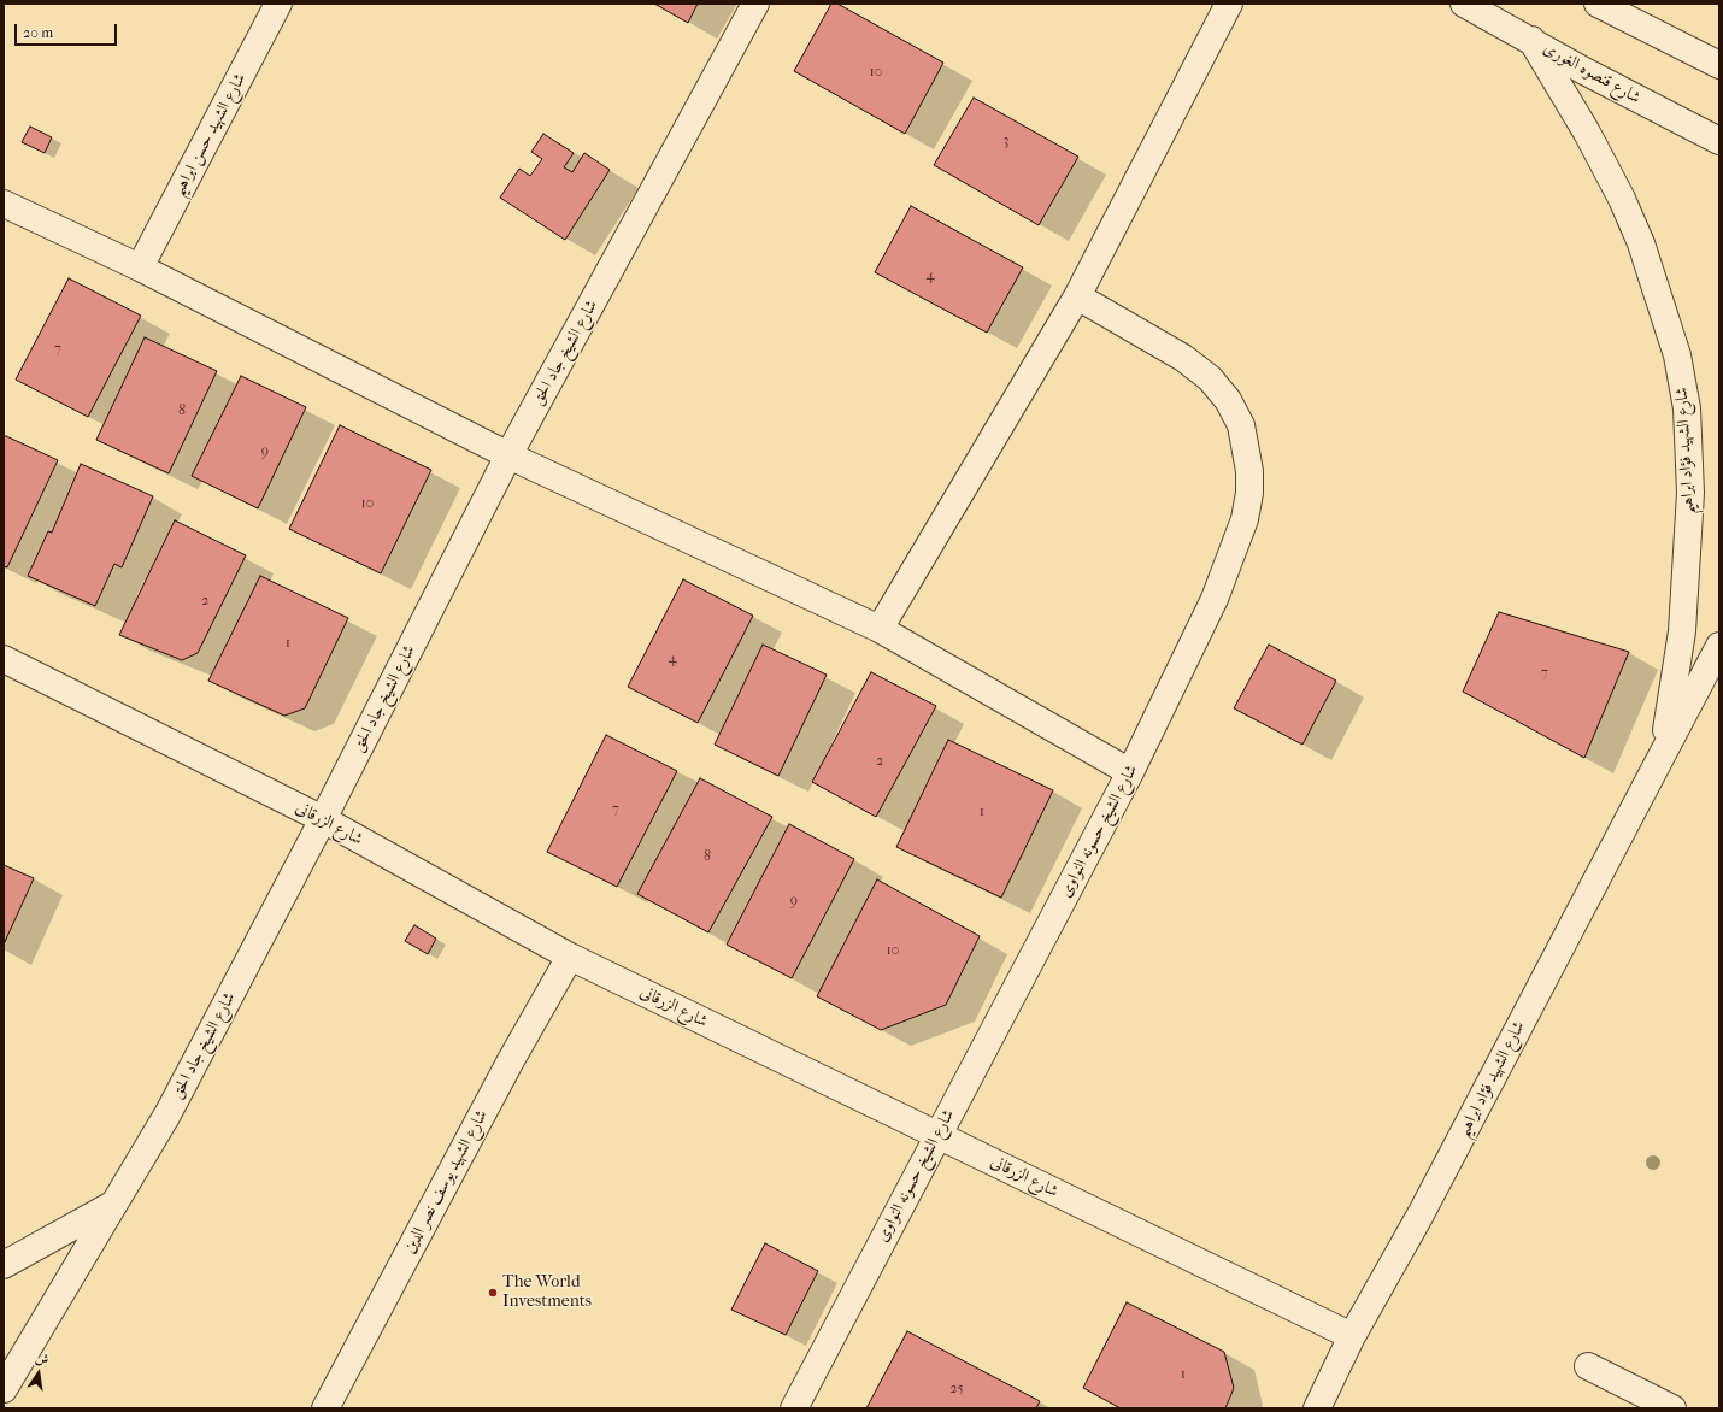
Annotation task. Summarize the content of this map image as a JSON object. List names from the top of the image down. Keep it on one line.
{"streets":{"street":["شارع قنصوه الغورى","شارع الشهيد حسن ابراهيم","شارع الشيخ جاد الحق","شارع الشهيد فؤاد ابراهيم","شارع الزرقانى","شارع الشيخ حسونه النواوى","شارع الشهيد يوسف نصر الدين"]},"crossings":[["شارع قنصوه الغورى","شارع الشهيد فؤاد ابراهيم"],["شارع الشيخ جاد الحق","شارع الزرقانى"],["شارع الشهيد فؤاد ابراهيم","شارع الزرقانى"],["شارع الزرقانى","شارع الشيخ حسونه النواوى"],["شارع الزرقانى","شارع الشهيد يوسف نصر الدين"]],"places":["The World Investments"],"house_numbers":["10","3","4","7","8","9","10","2","1","4","7","2","7","1","8","9","10","1","25"],"scale_bar":"20 m","north":"top"}
